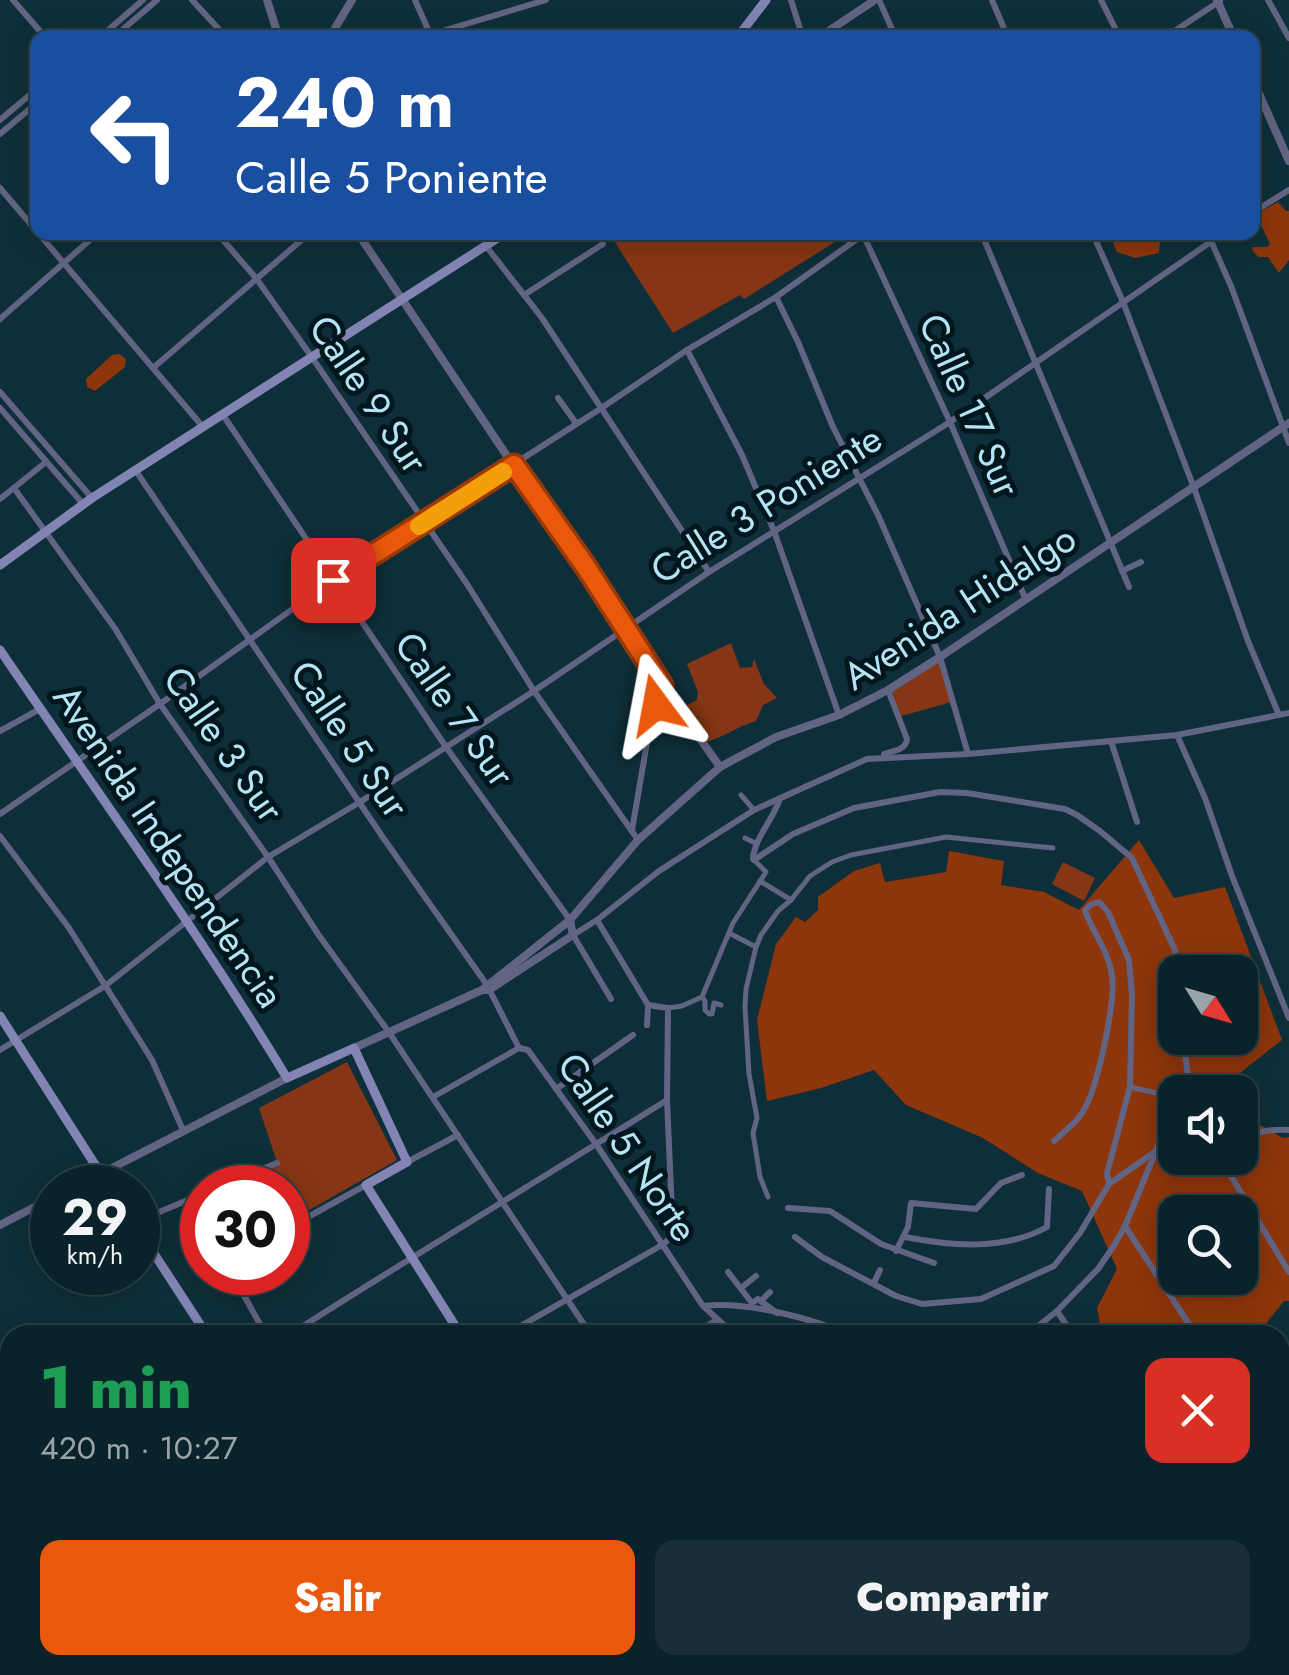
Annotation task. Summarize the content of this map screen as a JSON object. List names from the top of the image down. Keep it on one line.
{"streets":{"main road":["Avenida Independencia"],"street":["Calle 9 Sur","Calle 17 Sur","Calle 3 Poniente","Avenida Hidalgo","Calle 7 Sur","Calle 5 Sur","Calle 3 Sur","Calle 5 Norte"]},"crossings":[["Calle 9 Sur","Calle 3 Poniente"],["Calle 9 Sur","Avenida Hidalgo"],["Calle 17 Sur","Calle 3 Poniente"],["Calle 17 Sur","Avenida Hidalgo"],["Calle 3 Poniente","Calle 7 Sur"],["Calle 3 Poniente","Calle 5 Sur"],["Calle 3 Poniente","Calle 3 Sur"],["Calle 3 Poniente","Avenida Independencia"],["Avenida Hidalgo","Calle 7 Sur"],["Avenida Hidalgo","Calle 5 Sur"],["Avenida Hidalgo","Calle 3 Sur"],["Avenida Hidalgo","Calle 5 Norte"],["Calle 5 Sur","Calle 5 Norte"]],"north":"bottom right","page":{"turn":["240 m","Calle 5 Poniente"],"speed":"29 km/h","limit":"30","heading":["1 min","420 m · 10:27"],"buttons":["Salir","Compartir"]}}
